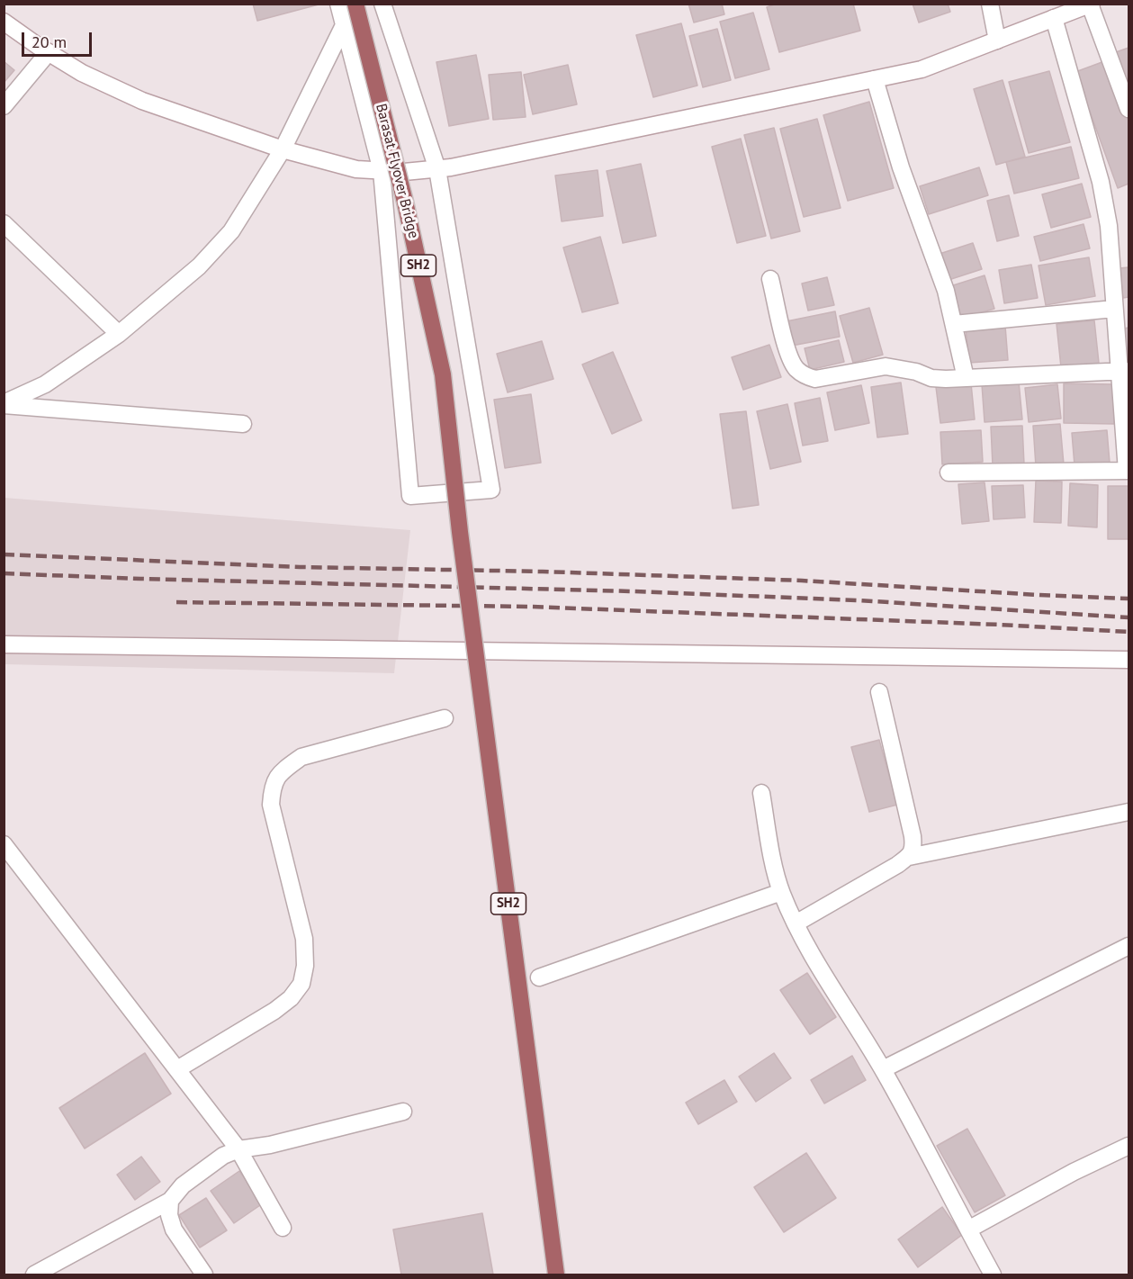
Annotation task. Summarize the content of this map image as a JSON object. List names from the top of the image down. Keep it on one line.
{"streets":{"main road":["Barasat Flyover Bridge","SH2"]},"scale_bar":"20 m"}
